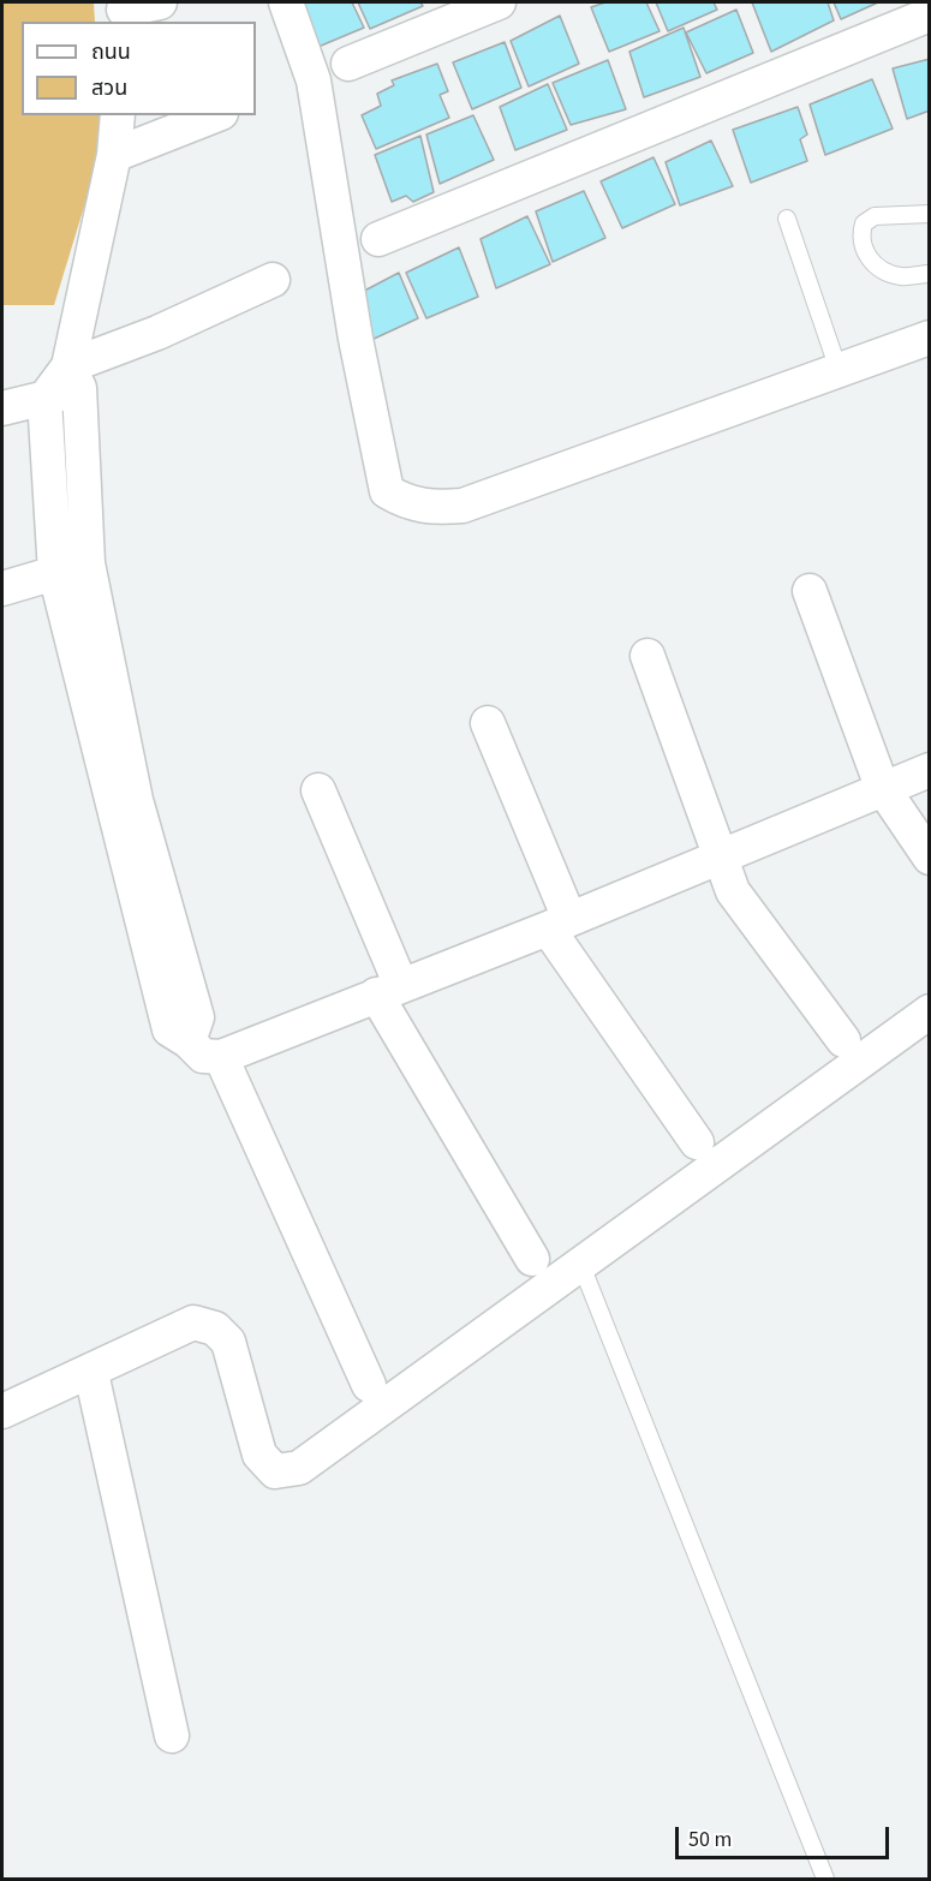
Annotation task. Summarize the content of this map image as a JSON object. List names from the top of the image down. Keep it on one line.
{"legend":["ถนน","สวน"],"scale_bar":"50 m"}
